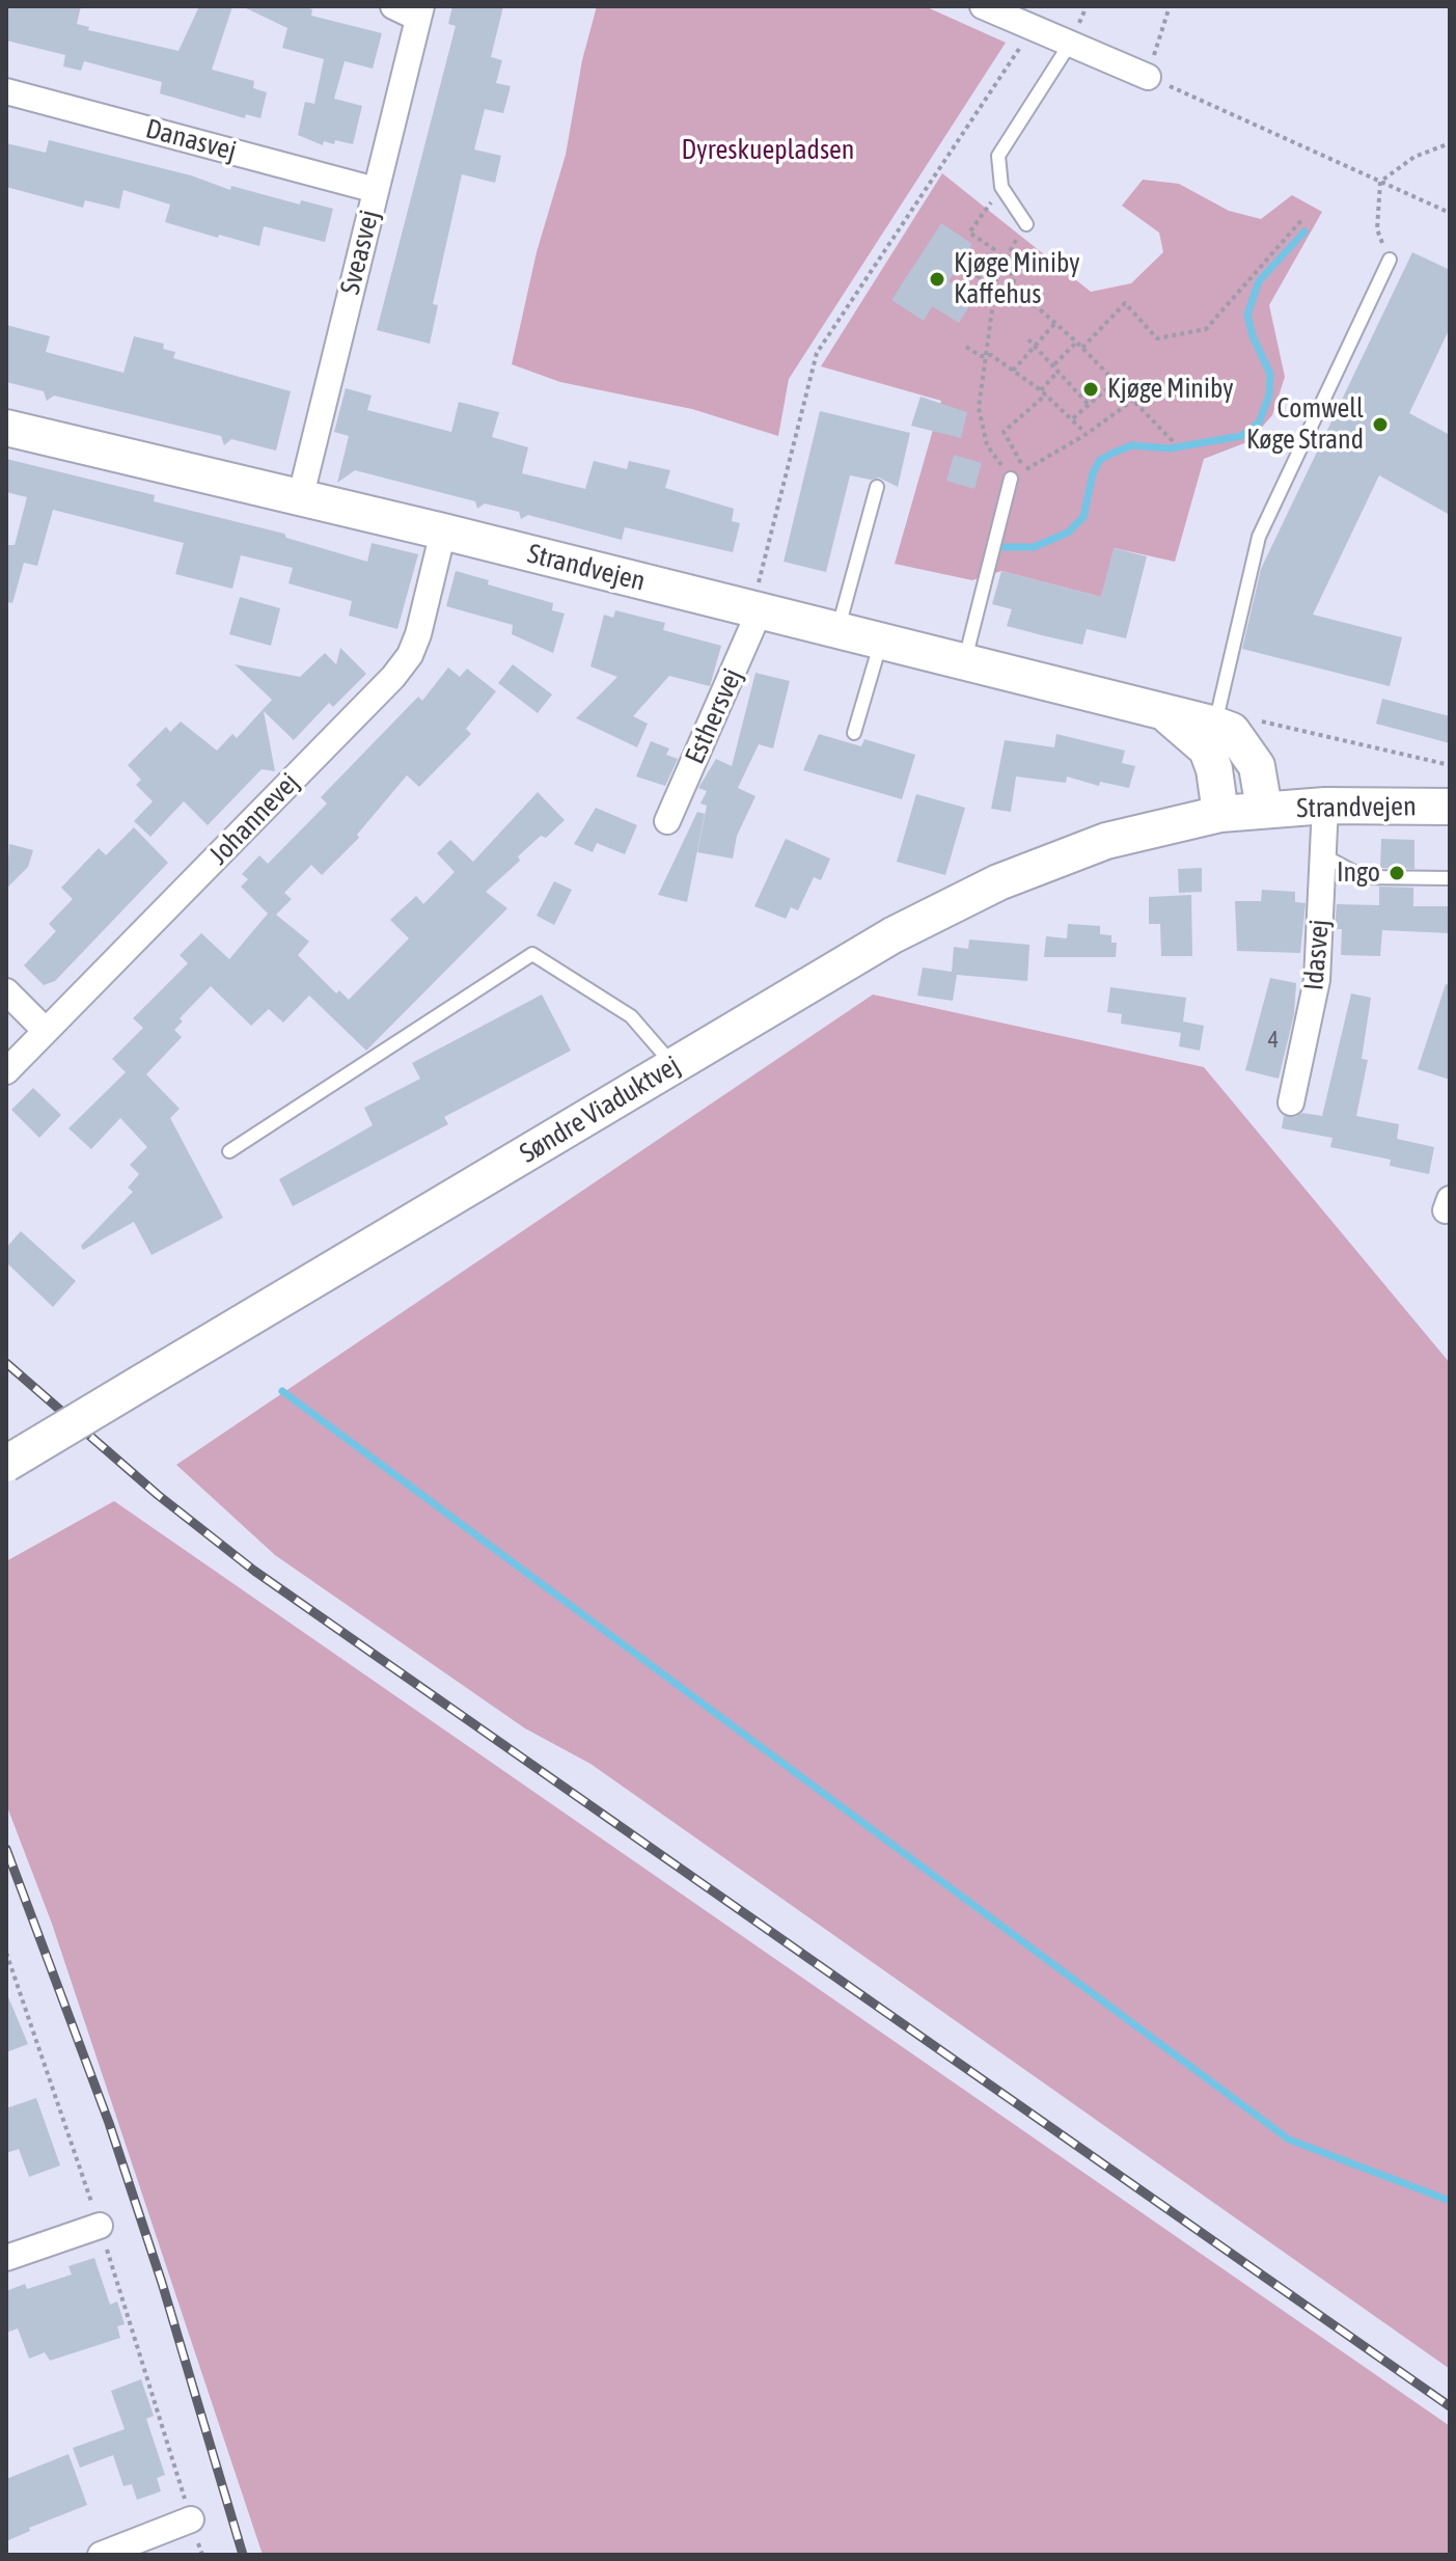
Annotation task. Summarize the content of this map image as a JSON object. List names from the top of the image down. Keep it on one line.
{"streets":{"main road":["Strandvejen","Søndre Viaduktvej"],"street":["Danasvej","Sveasvej","Esthersvej","Johannevej","Idasvej"]},"crossings":[["Danasvej","Sveasvej"],["Sveasvej","Strandvejen"],["Strandvejen","Esthersvej"],["Strandvejen","Johannevej"],["Strandvejen","Idasvej"],["Strandvejen","Søndre Viaduktvej"]],"parks":["Dyreskuepladsen"],"places":["Kjøge Miniby Kaffehus","Kjøge Miniby","Comwell Køge Strand","Ingo"],"house_numbers":["4"]}
